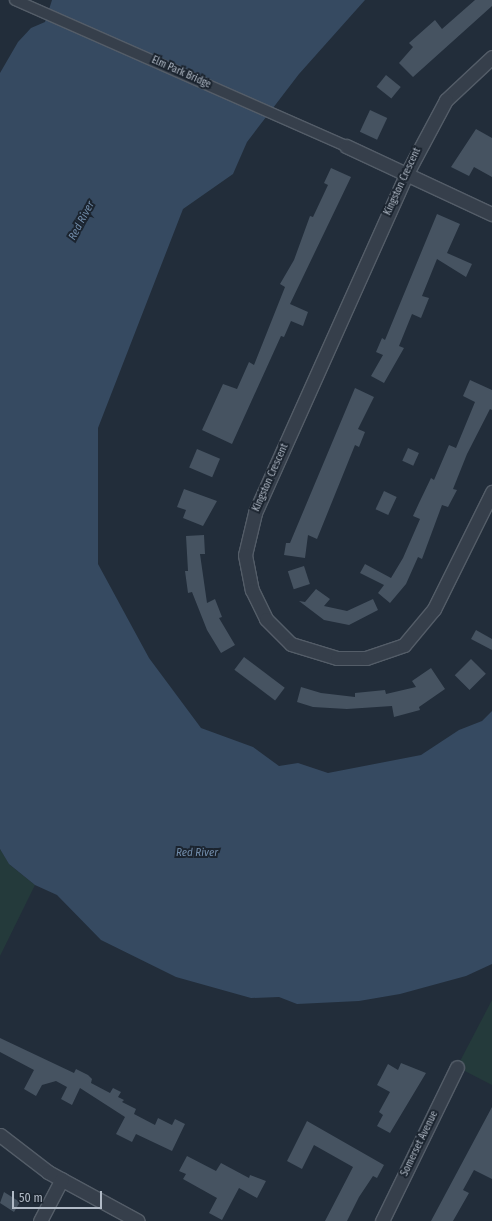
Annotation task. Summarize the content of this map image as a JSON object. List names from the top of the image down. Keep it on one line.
{"streets":{"street":["Elm Park Bridge","Kingston Crescent","Somerset Avenue"]},"water":["Red River"],"scale_bar":"50 m"}
